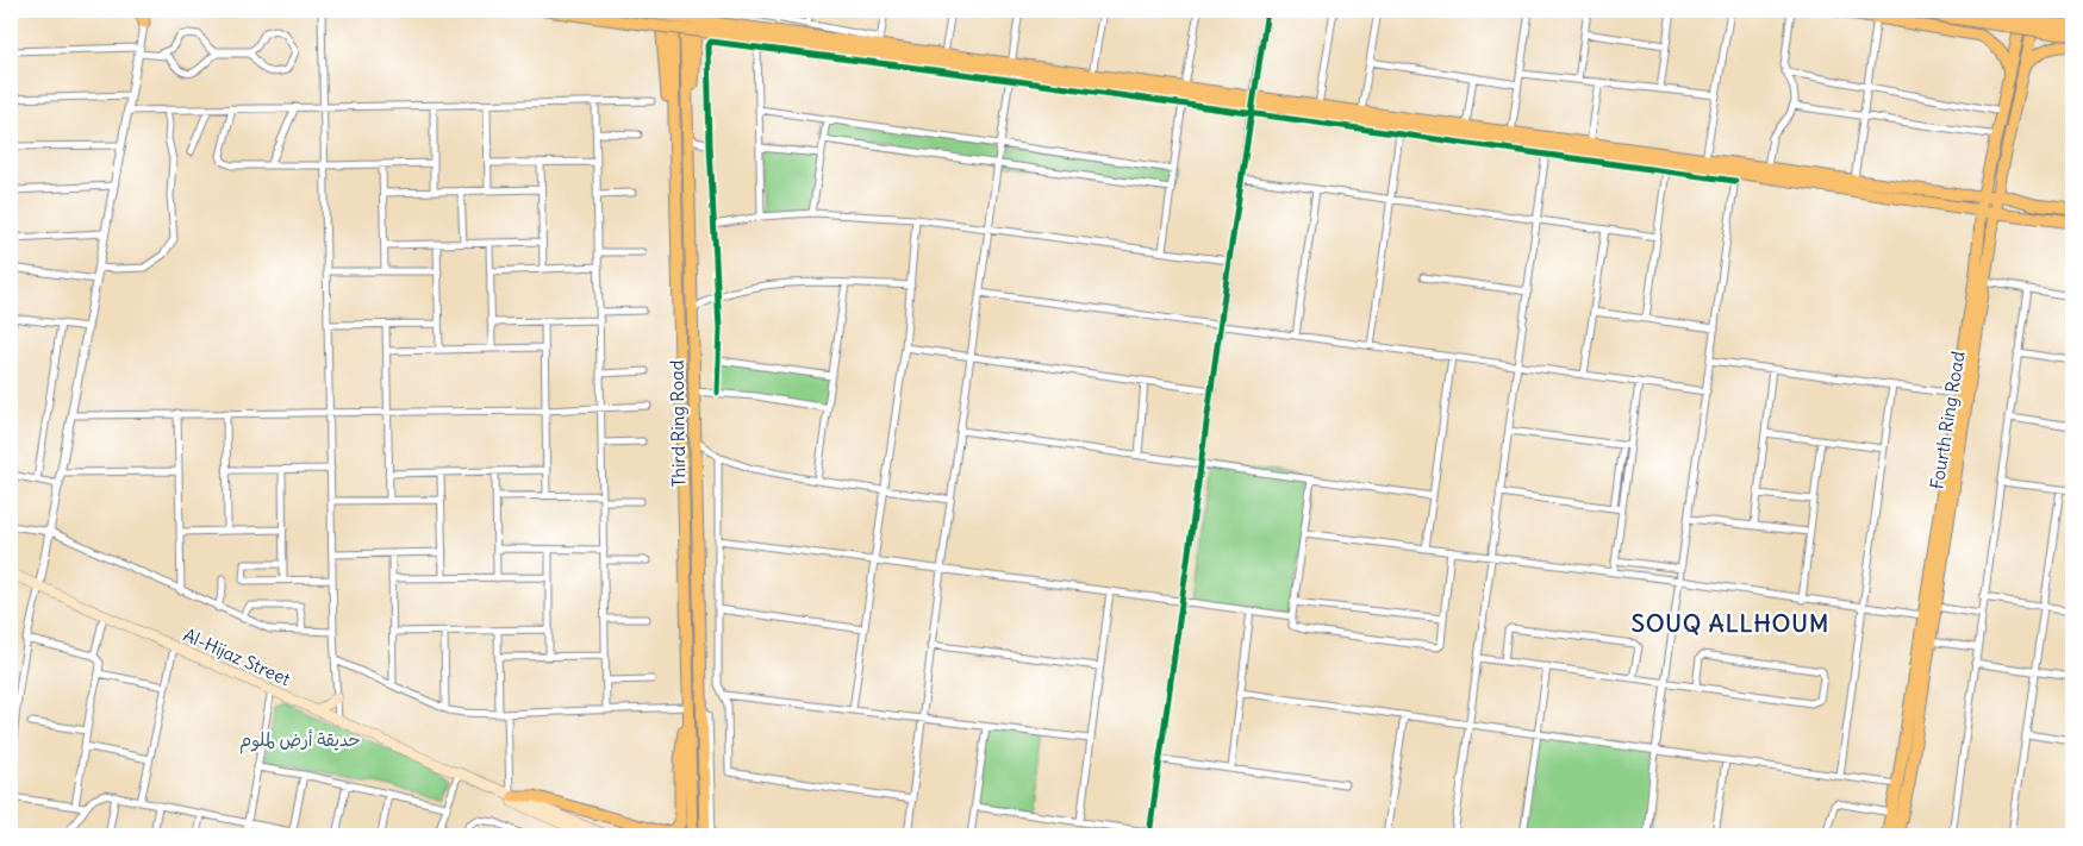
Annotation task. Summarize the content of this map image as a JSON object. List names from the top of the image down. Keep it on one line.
{"streets":{"main road":["Fourth Ring Road","Third Ring Road","Al-Hijaz Street"]},"districts":["SOUQ ALLHOUM"],"parks":["حديقة أرض لملوم"]}
